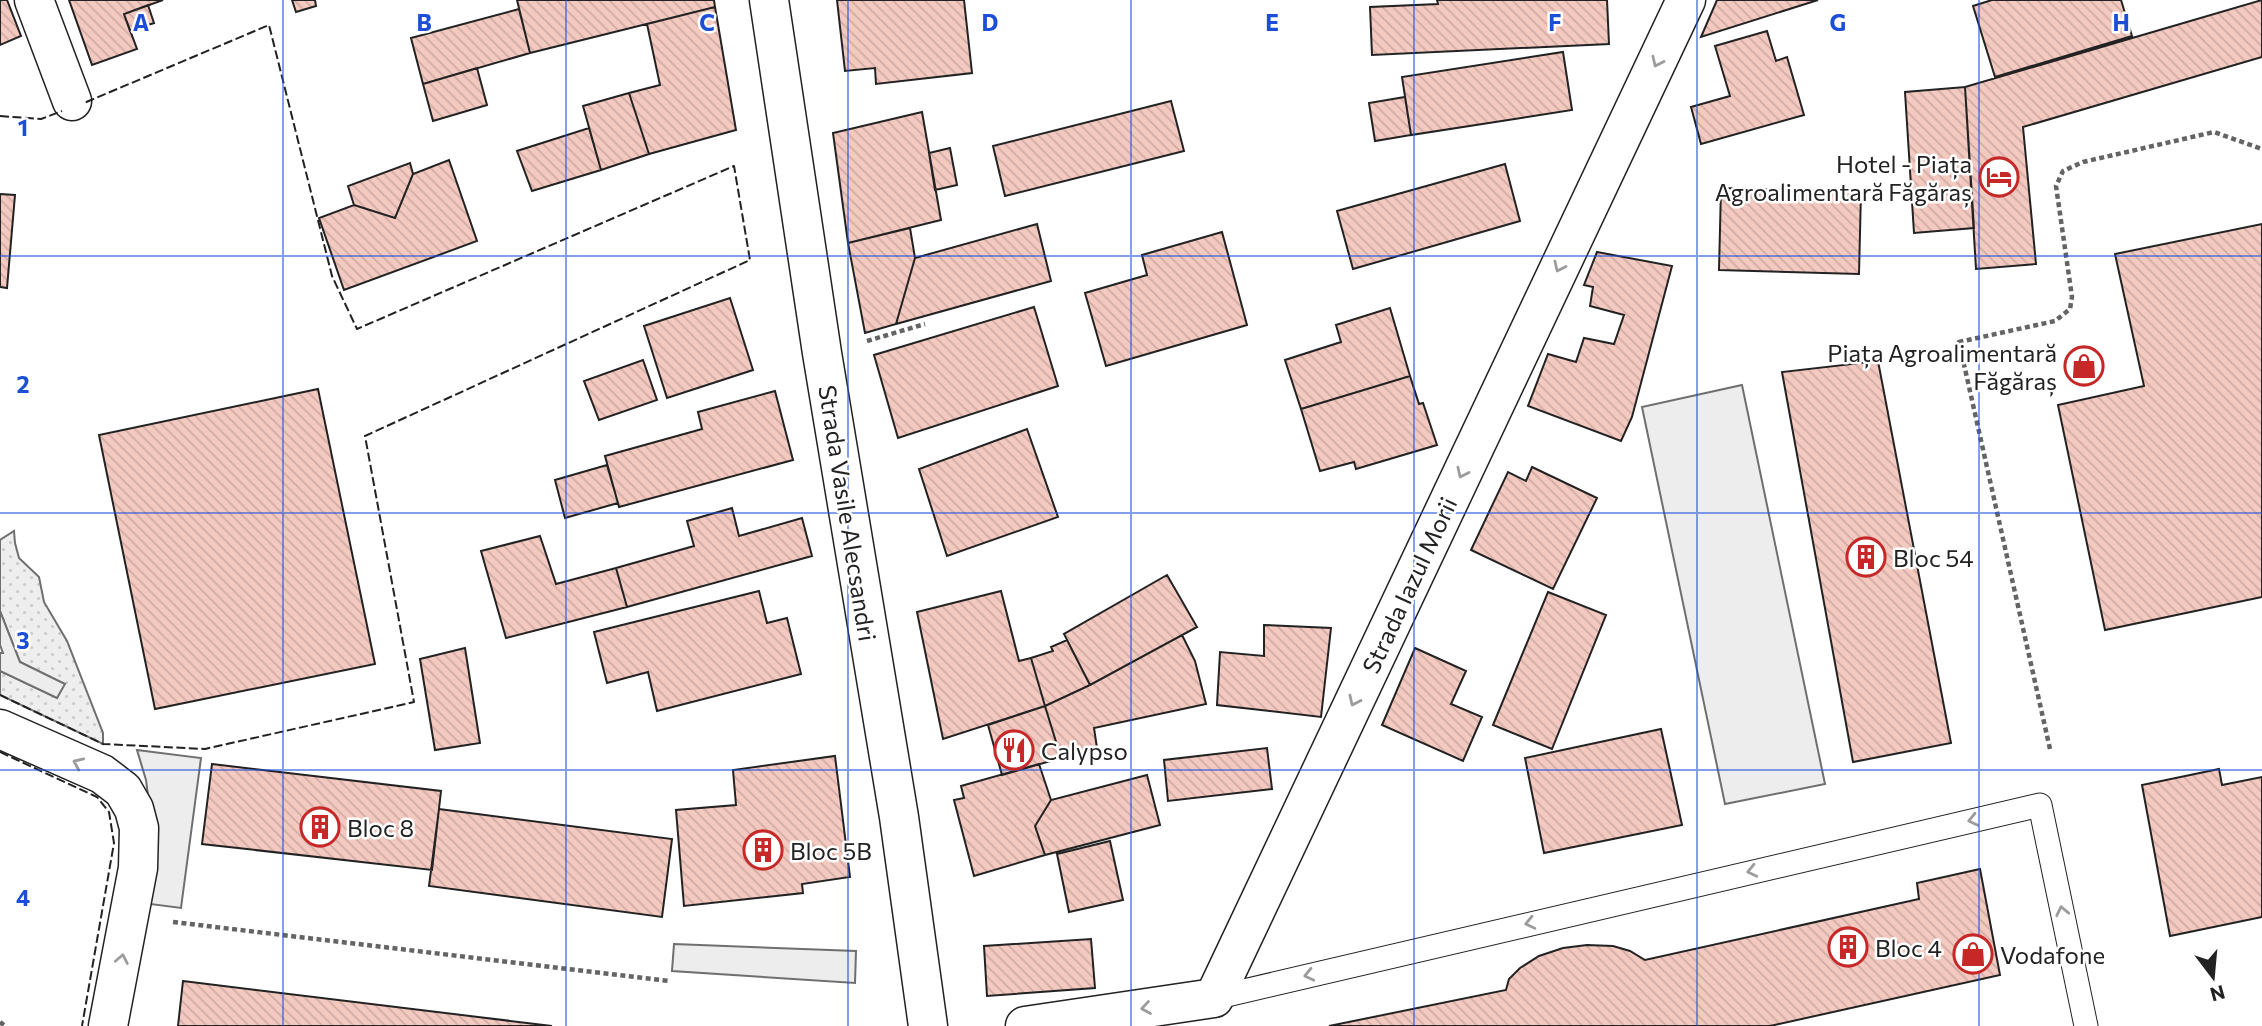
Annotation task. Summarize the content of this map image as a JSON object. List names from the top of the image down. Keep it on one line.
{"streets":{"street":["Strada Vasile Alecsandri","Strada Iazul Morii"]},"one_way":["Strada Iazul Morii"],"places":{"hotel":["Hotel - Piața Agroalimentară Făgăraș"],"shop":["Piața Agroalimentară Făgăraș","Vodafone"],"building":["Bloc 54","Bloc 8","Bloc 5B","Bloc 4"],"restaurant":["Calypso"]},"north":"bottom","grid":{"columns":["A","B","C","D","E","F","G","H"],"rows":["1","2","3","4"]}}
